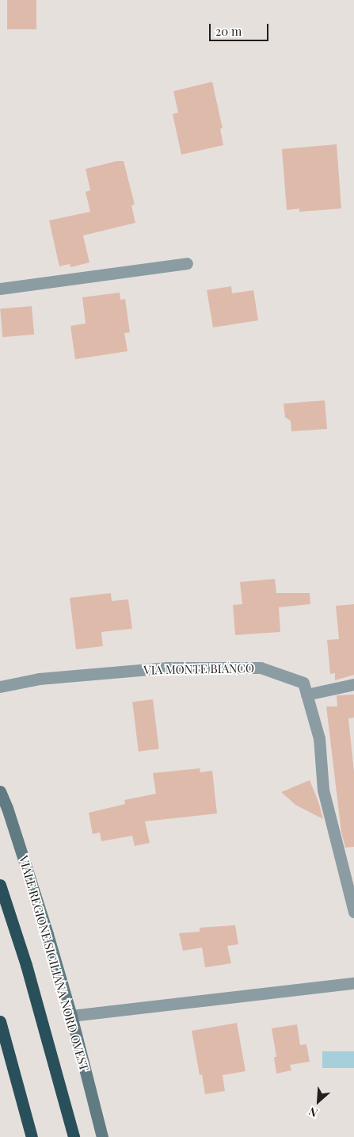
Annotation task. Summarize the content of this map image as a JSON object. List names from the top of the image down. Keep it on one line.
{"streets":{"street":["VIA MONTE BIANCO","VIALE REGIONE SICILIANA NORD OVEST"]},"scale_bar":"20 m","north":"bottom left"}
